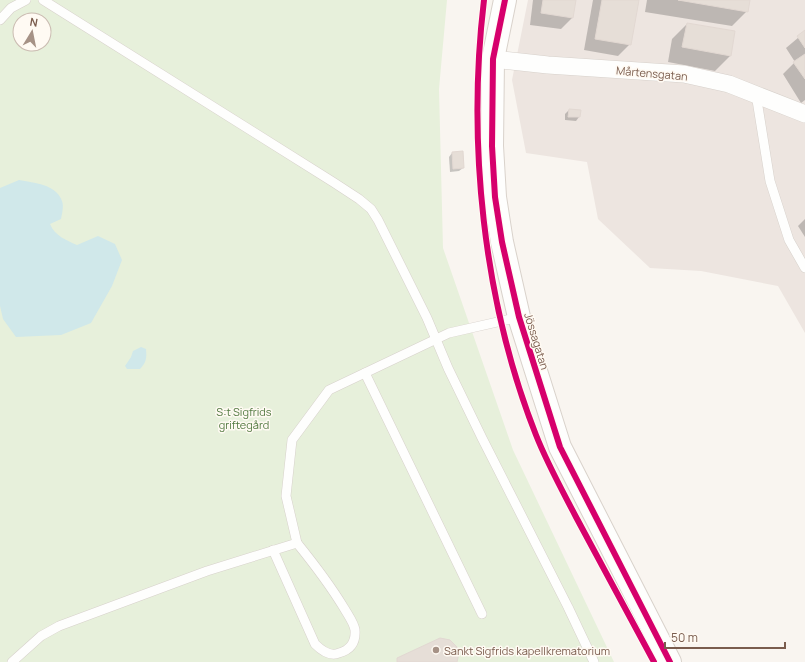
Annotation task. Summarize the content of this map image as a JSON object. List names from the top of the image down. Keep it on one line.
{"streets":{"street":["Mårtensgatan","Jössagatan"]},"crossings":[["Mårtensgatan","Jössagatan"]],"parks":["S:t Sigfrids griftegård"],"places":["Sankt Sigfrids kapellkrematorium"],"scale_bar":"50 m","north":"top"}
